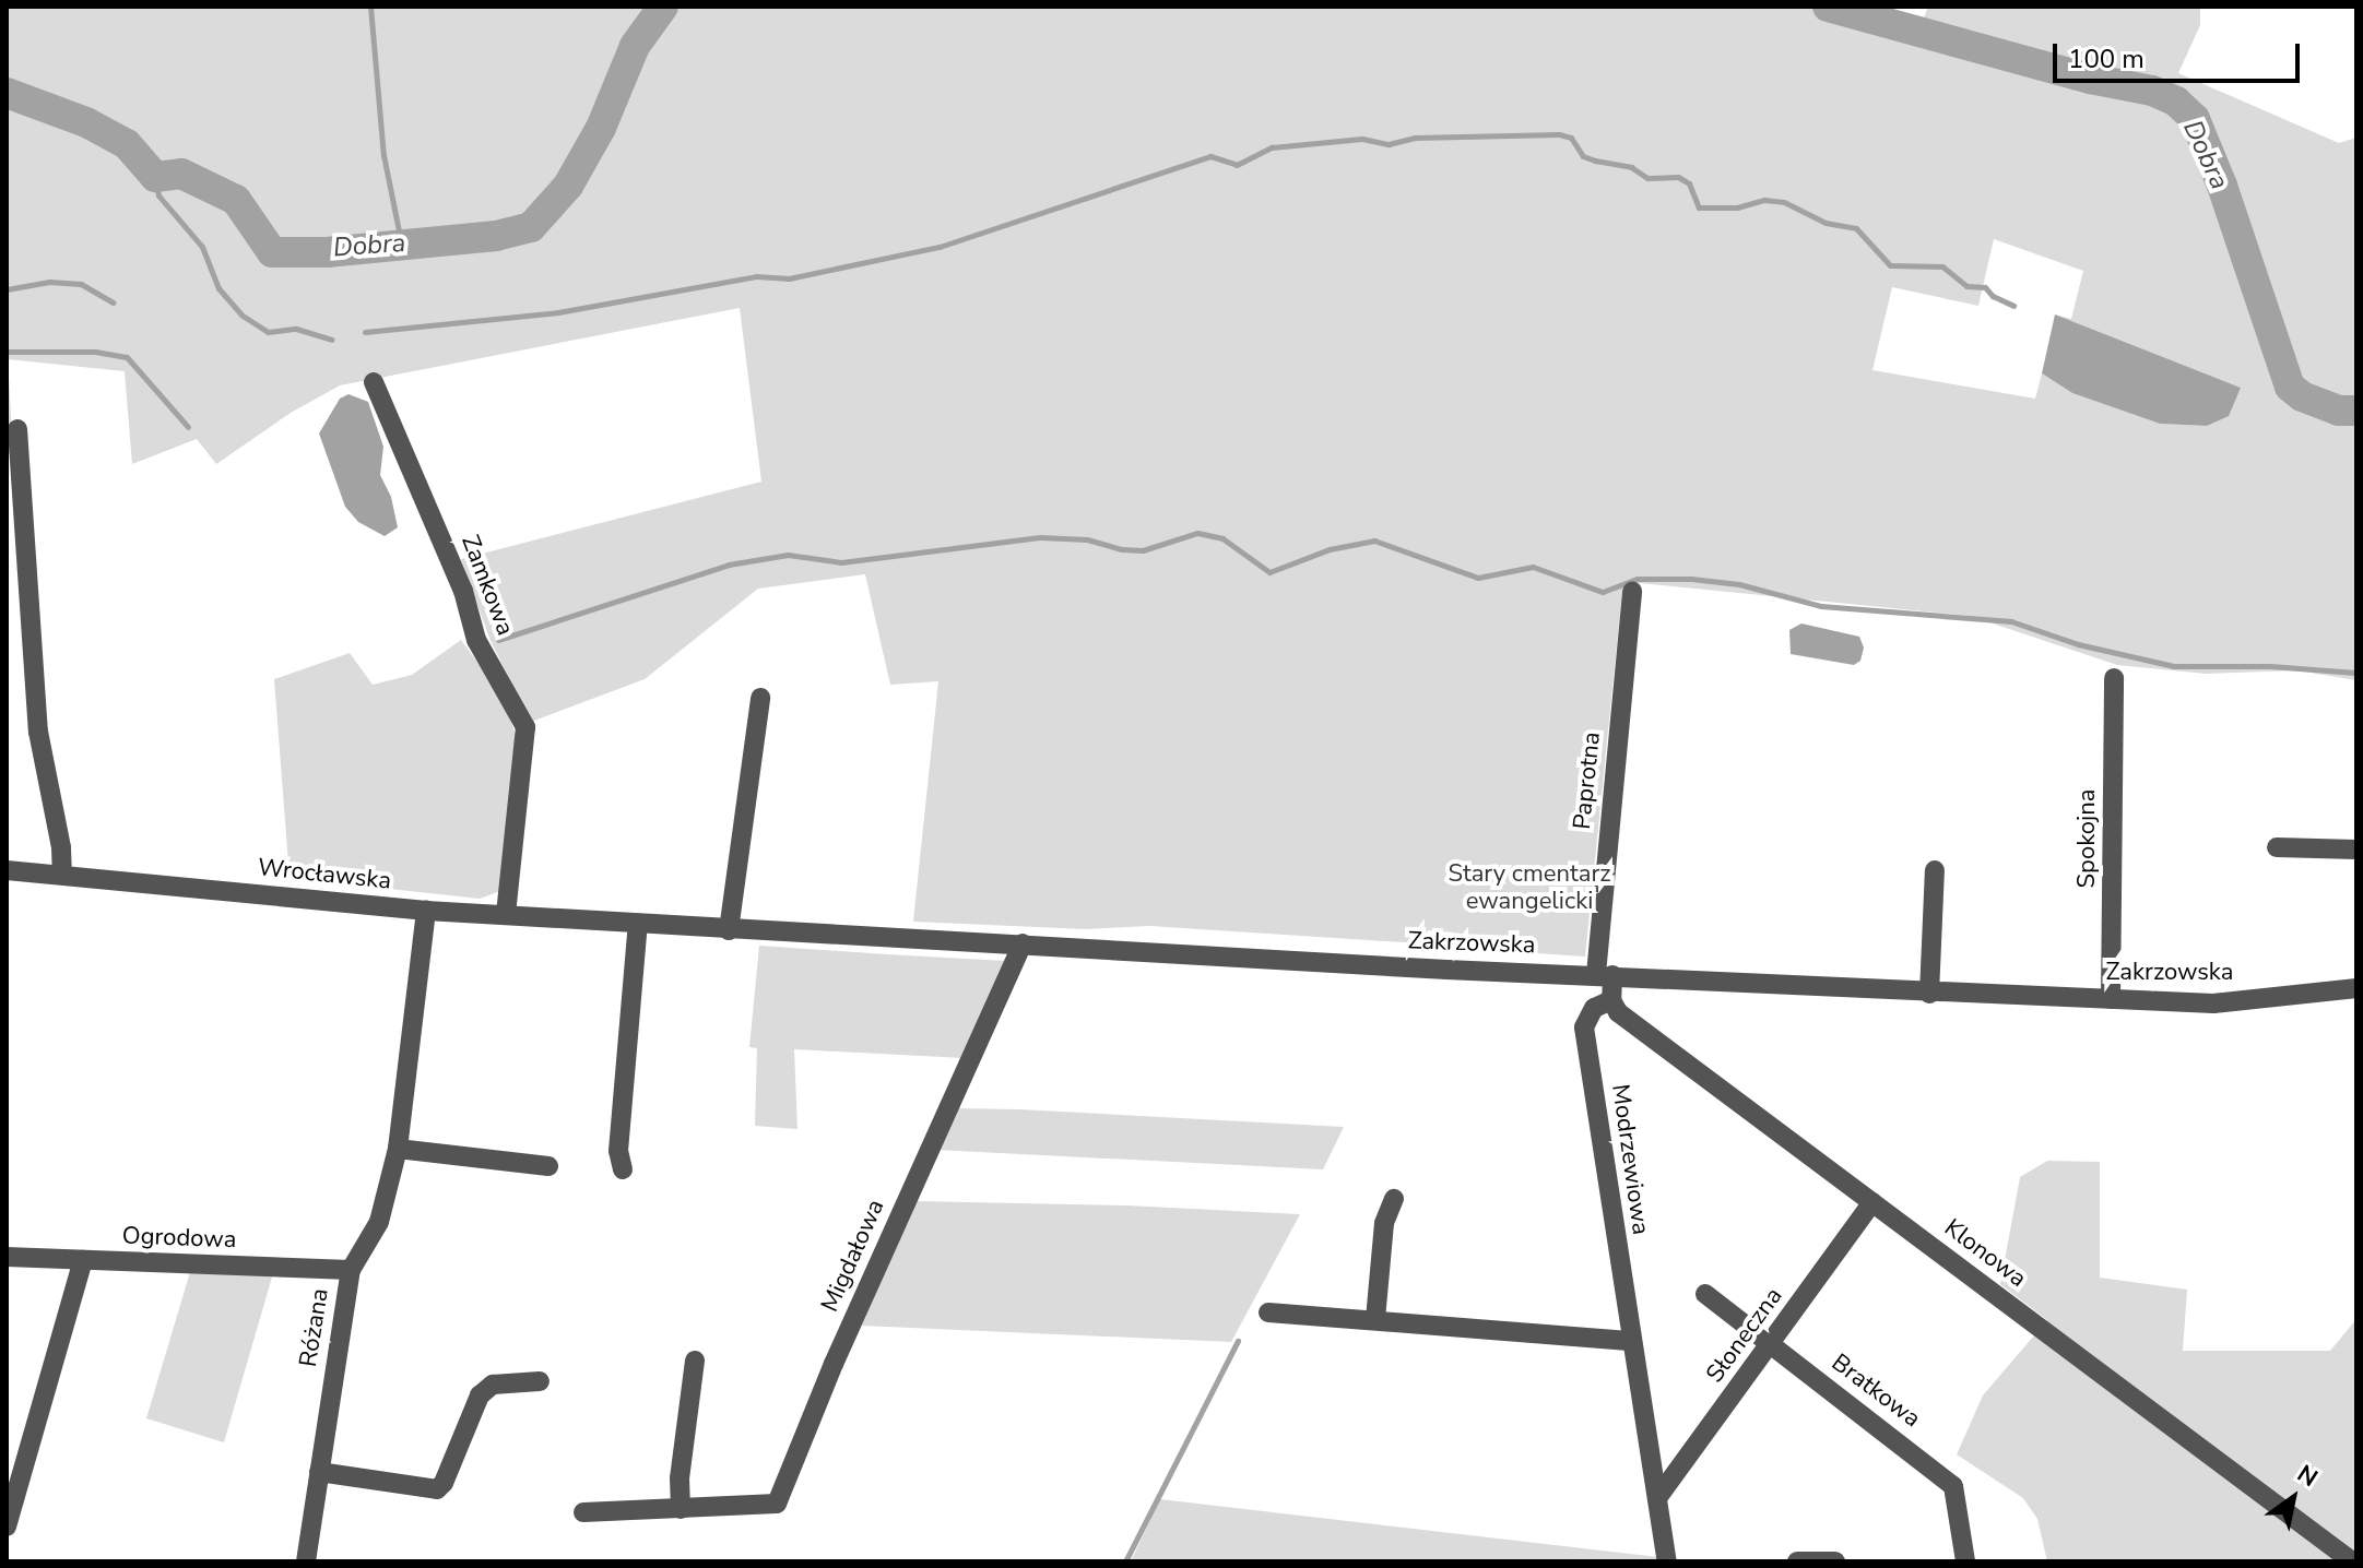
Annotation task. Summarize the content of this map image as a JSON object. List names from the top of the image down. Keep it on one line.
{"streets":{"street":["Zamkowa","Paprotna","Spokojna","Wrocławska","Zakrzowska","Modrzewiowa","Ogrodowa","Klonowa","Migdałowa","Różana","Słoneczna","Bratkowa"]},"crossings":[["Zamkowa","Wrocławska"],["Paprotna","Zakrzowska"],["Spokojna","Zakrzowska"],["Wrocławska","Zakrzowska"],["Wrocławska","Migdałowa"],["Wrocławska","Różana"],["Zakrzowska","Migdałowa"],["Modrzewiowa","Klonowa"],["Modrzewiowa","Słoneczna"],["Ogrodowa","Różana"],["Klonowa","Słoneczna"],["Słoneczna","Bratkowa"]],"water":["Dobra"],"parks":["Stary cmentarz ewangelicki"],"scale_bar":"100 m","north":"top right"}
